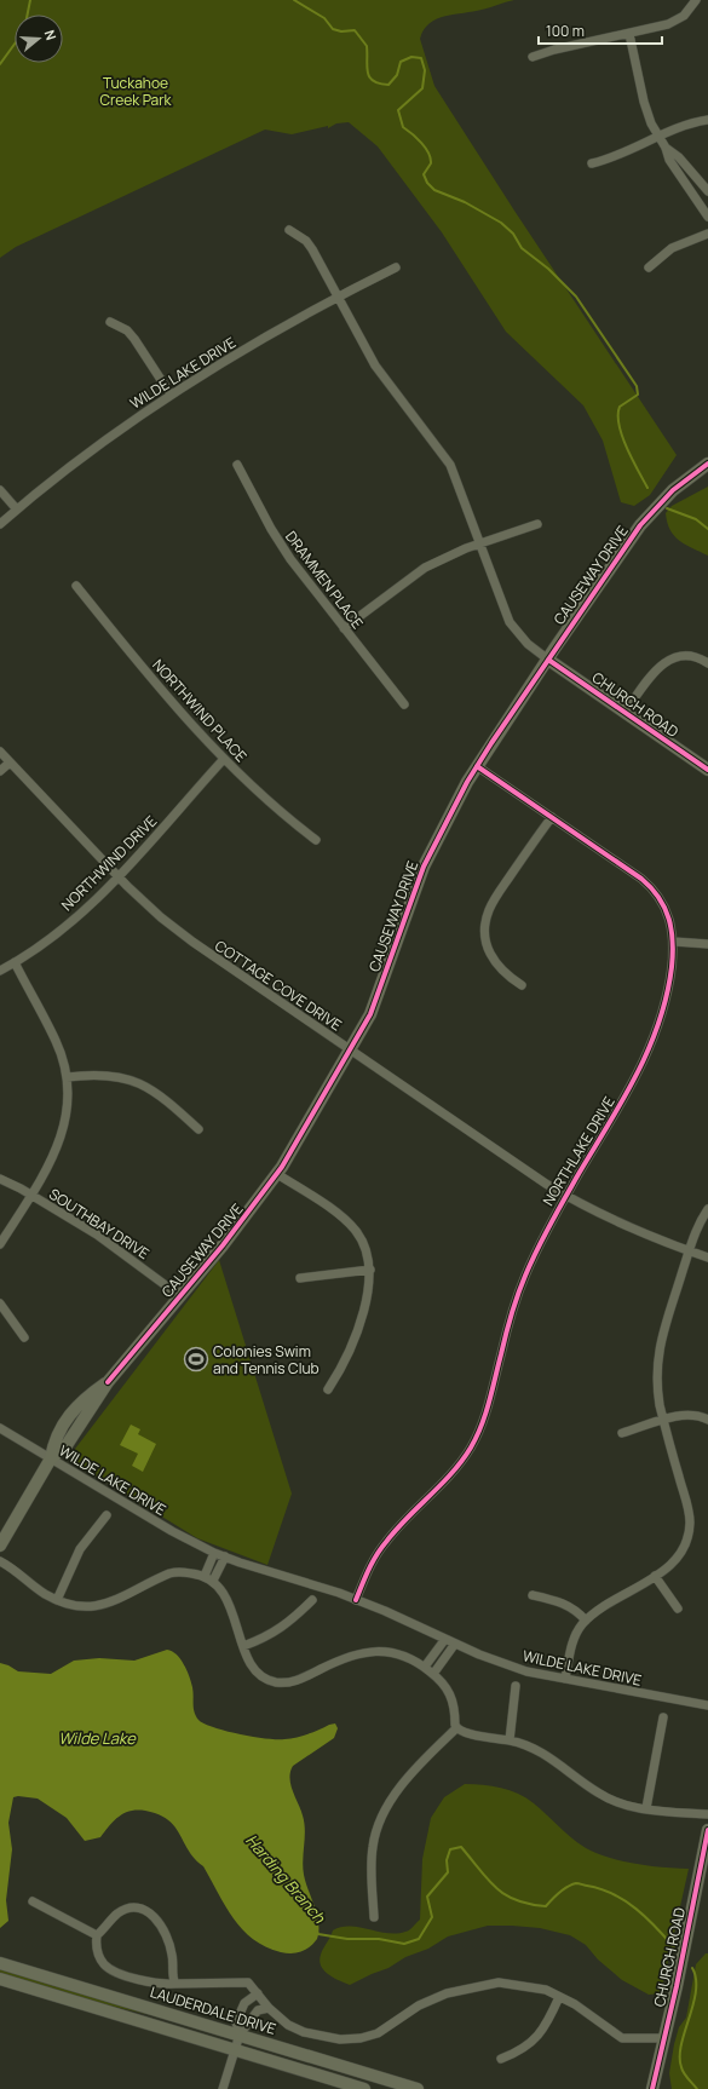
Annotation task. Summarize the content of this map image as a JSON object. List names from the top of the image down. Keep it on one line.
{"streets":{"street":["WILDE LAKE DRIVE","CAUSEWAY DRIVE","DRAMMEN PLACE","CHURCH ROAD","NORTHWIND PLACE","NORTHWIND DRIVE","COTTAGE COVE DRIVE","NORTHLAKE DRIVE","SOUTHBAY DRIVE","LAUDERDALE DRIVE"]},"crossings":[["WILDE LAKE DRIVE","CAUSEWAY DRIVE"],["WILDE LAKE DRIVE","CHURCH ROAD"],["WILDE LAKE DRIVE","NORTHLAKE DRIVE"],["CAUSEWAY DRIVE","CHURCH ROAD"],["CAUSEWAY DRIVE","COTTAGE COVE DRIVE"],["CAUSEWAY DRIVE","NORTHLAKE DRIVE"],["CAUSEWAY DRIVE","SOUTHBAY DRIVE"],["NORTHWIND PLACE","NORTHWIND DRIVE"],["NORTHWIND DRIVE","COTTAGE COVE DRIVE"],["COTTAGE COVE DRIVE","NORTHLAKE DRIVE"]],"water":["Wilde Lake","Harding Branch"],"parks":["Tuckahoe Creek Park"],"places":{"sports":["Colonies Swim and Tennis Club"]},"scale_bar":"100 m","north":"right"}
